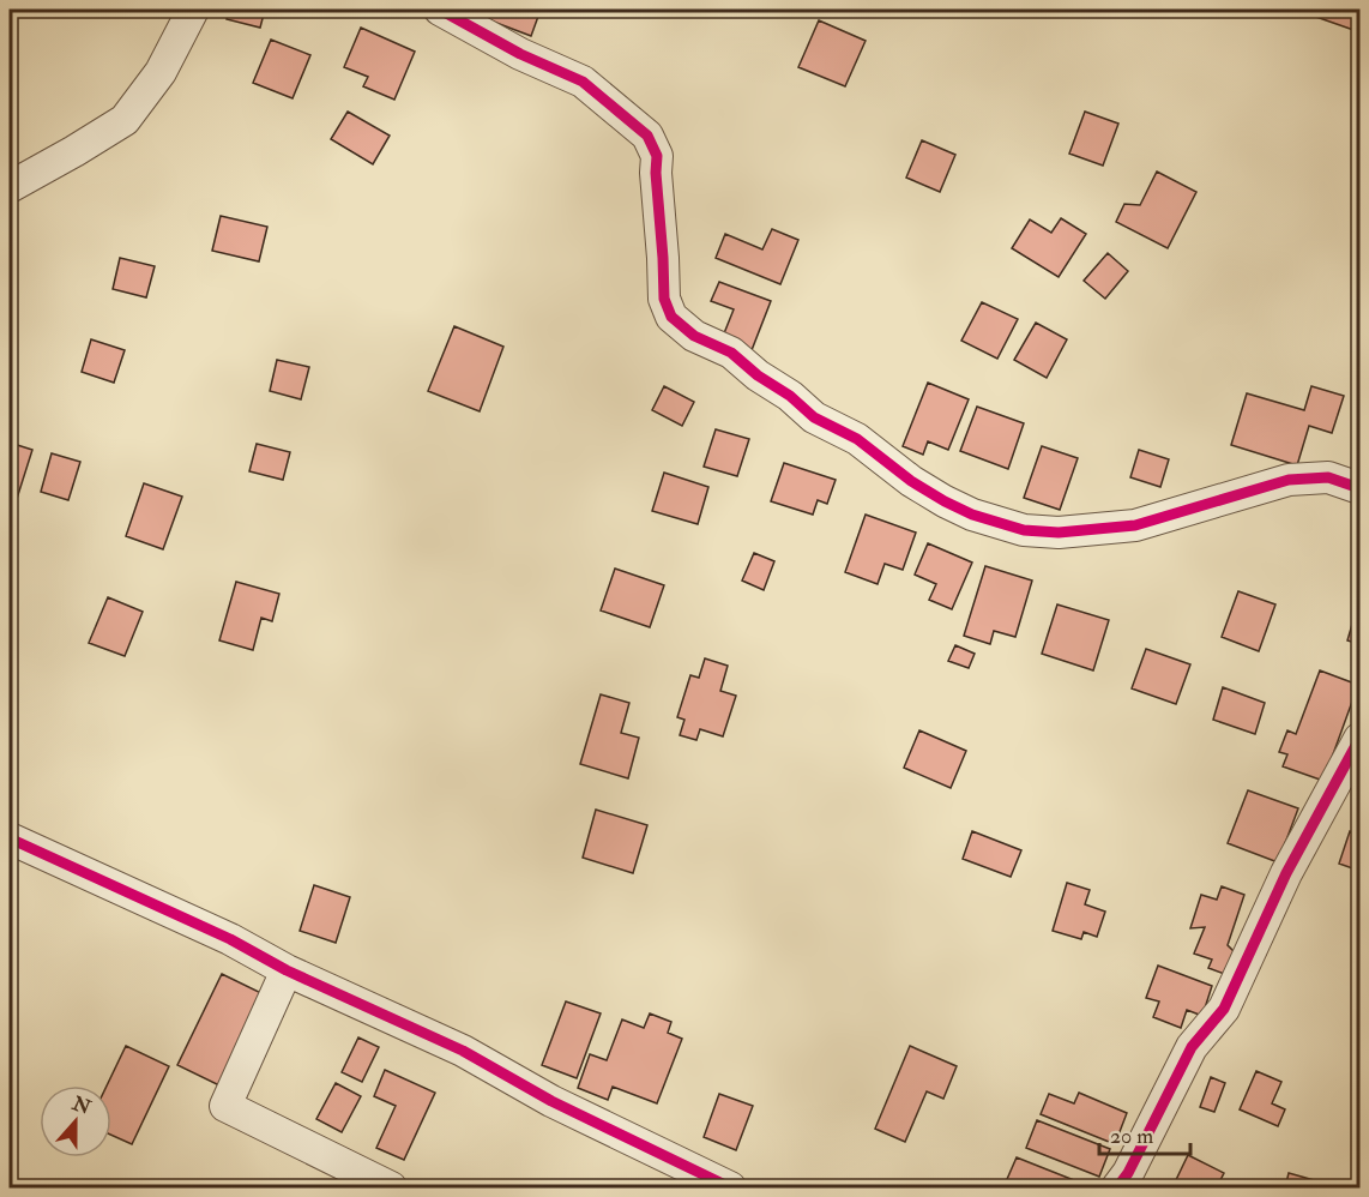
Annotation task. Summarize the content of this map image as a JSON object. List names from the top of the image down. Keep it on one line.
{"scale_bar":"20 m","north":"top"}
